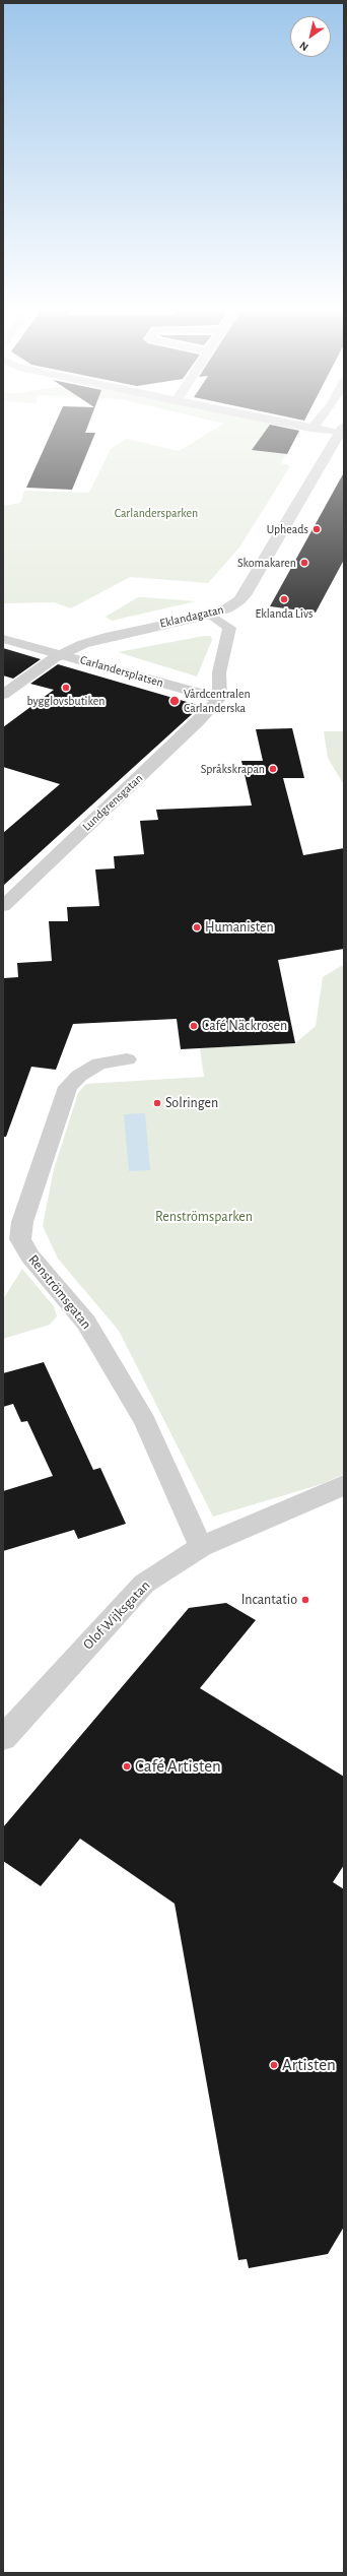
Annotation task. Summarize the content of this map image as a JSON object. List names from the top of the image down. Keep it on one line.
{"streets":{"street":["Eklandagatan","Carlandersplatsen","Lundgrensgatan","Renströmsgatan","Olof Wijksgatan"]},"crossings":[["Eklandagatan","Carlandersplatsen"],["Carlandersplatsen","Lundgrensgatan"],["Renströmsgatan","Olof Wijksgatan"]],"parks":["Carlandersparken","Renströmsparken"],"places":["Upheads","Skomakaren","Eklanda Livs","bygglovsbutiken","Vårdcentralen Carlanderska","Språkskrapan","Humanisten","Café Näckrosen","Solringen","Incantatio","Café Artisten","Artisten"],"north":"bottom left"}
